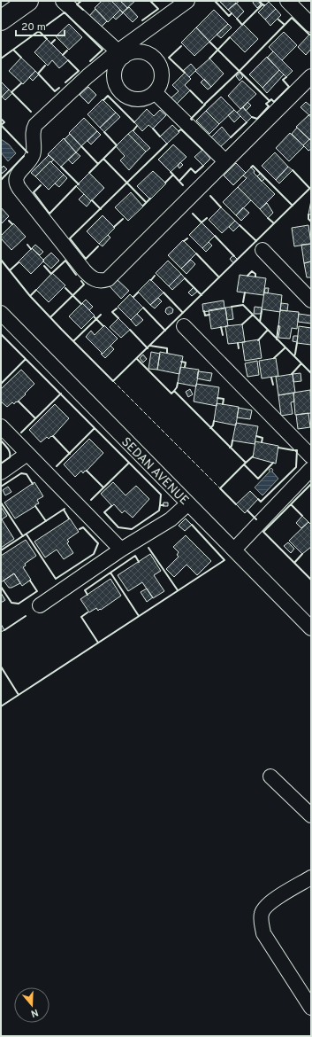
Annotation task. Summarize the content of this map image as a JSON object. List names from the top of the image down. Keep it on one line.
{"streets":{"street":["SEDAN AVENUE"]},"scale_bar":"20 m","north":"bottom"}
